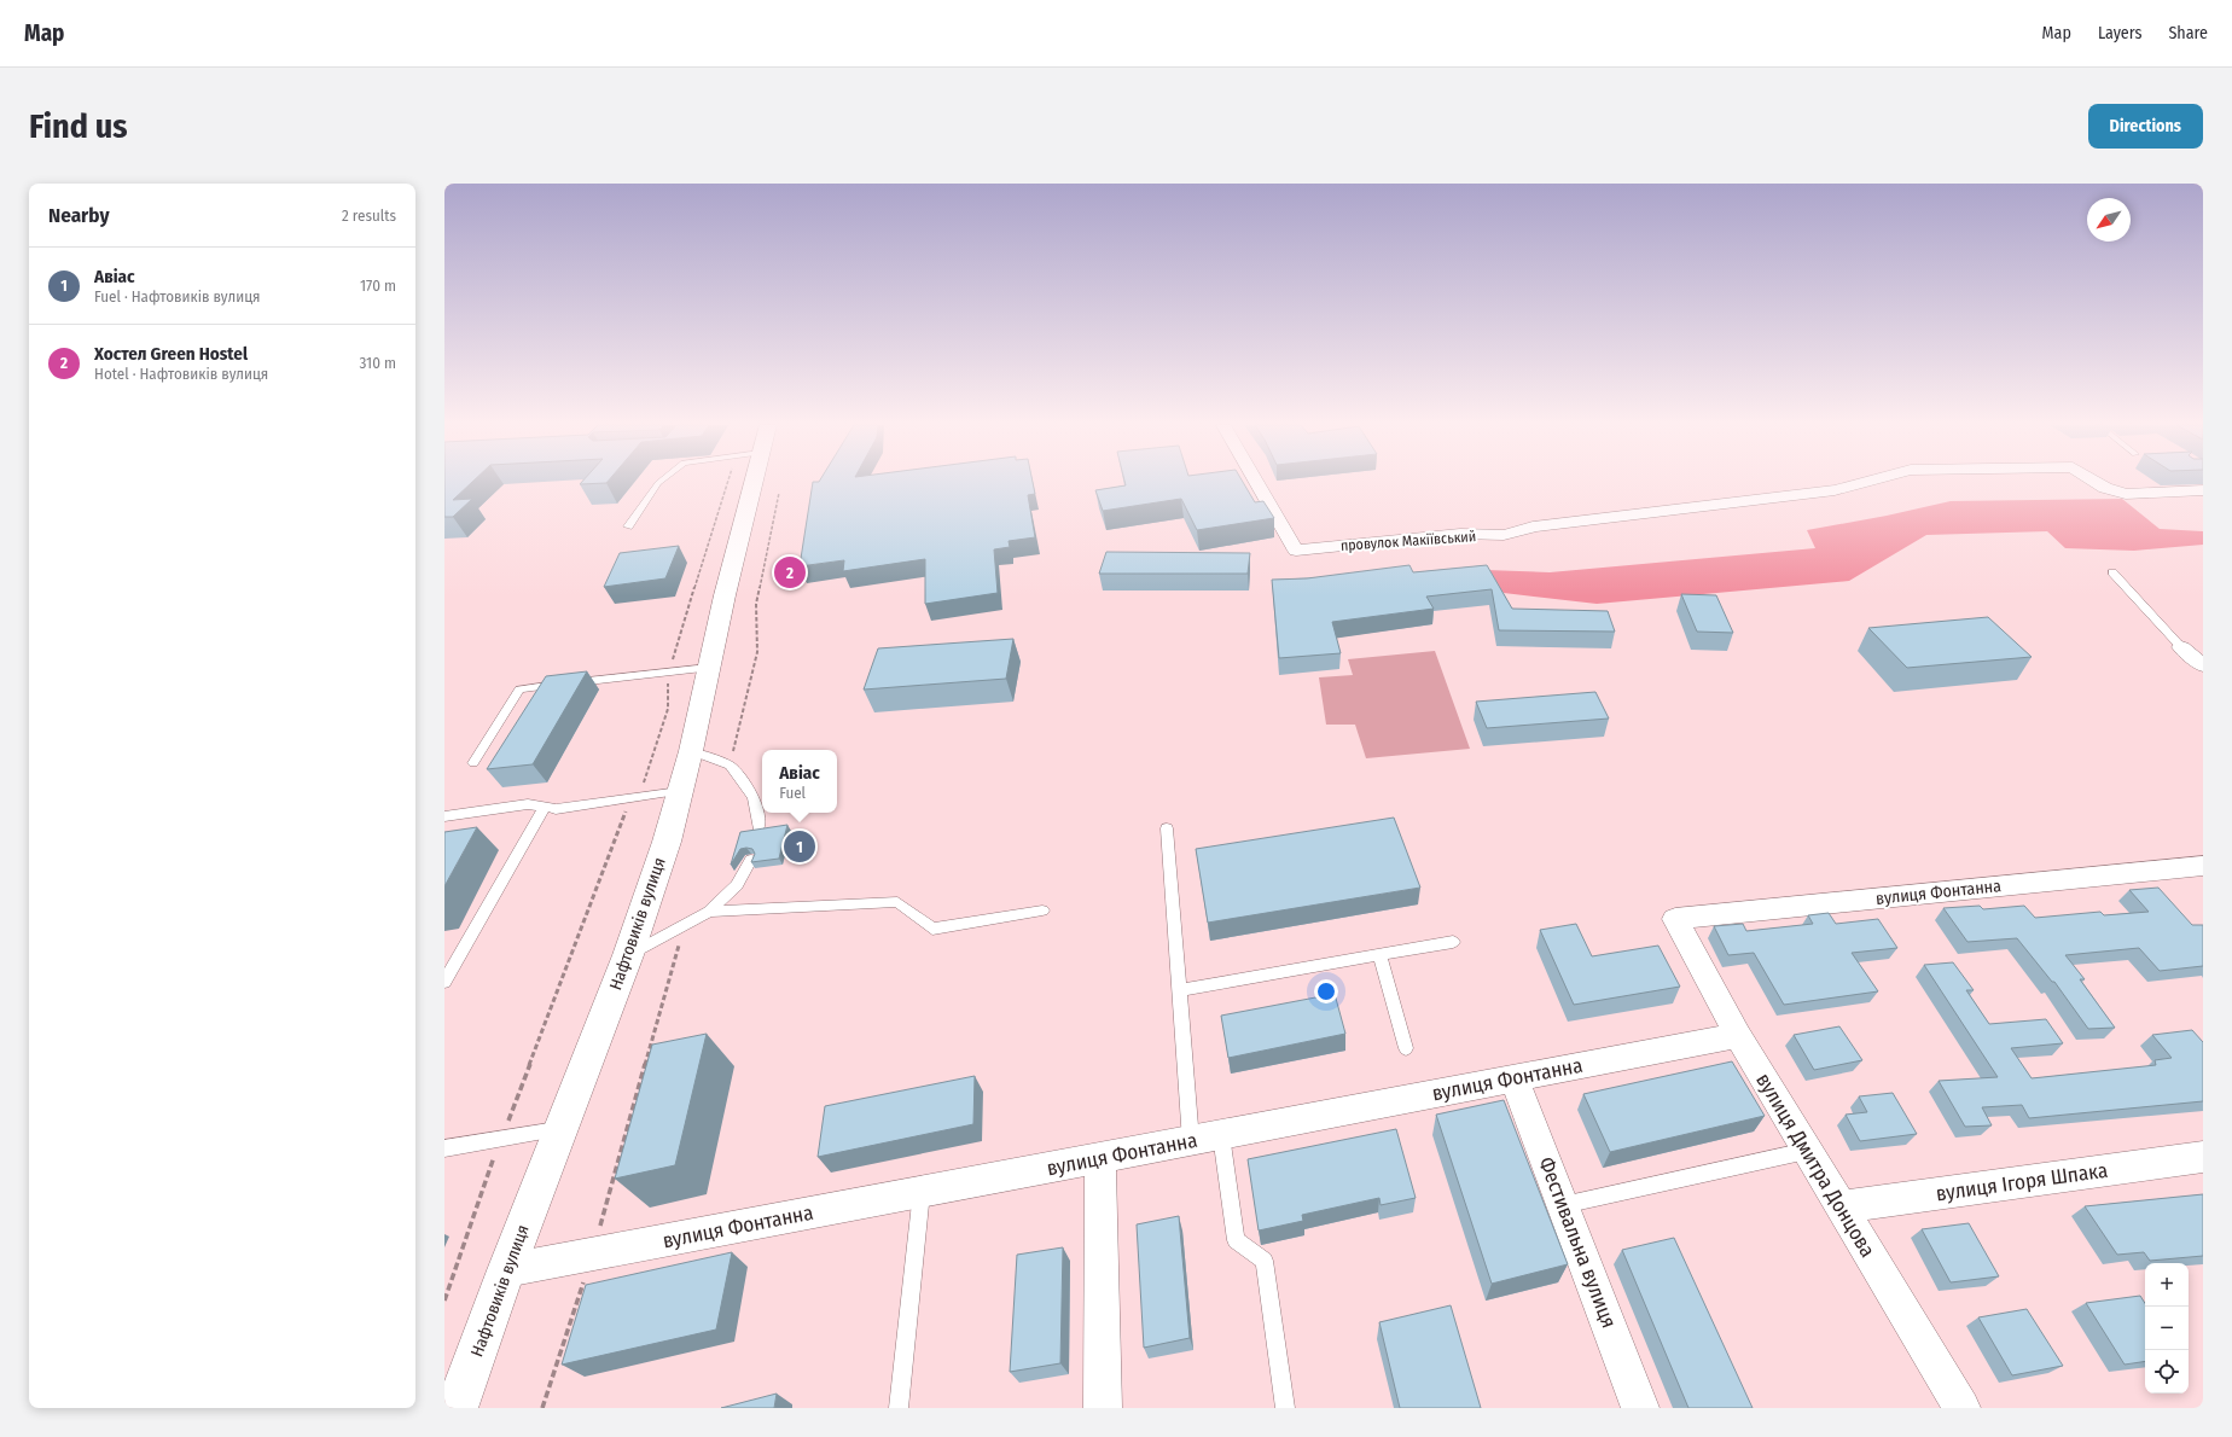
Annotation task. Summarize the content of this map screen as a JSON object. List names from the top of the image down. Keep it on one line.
{"streets":{"street":["провулок Макіївський","вулиця Фонтанна","Нафтовиків вулиця","вулиця Дмитра Донцова","вулиця Ігоря Шпака","Фестивальна вулиця"]},"crossings":[["вулиця Фонтанна","Нафтовиків вулиця"],["вулиця Фонтанна","вулиця Дмитра Донцова"],["вулиця Фонтанна","Фестивальна вулиця"],["вулиця Дмитра Донцова","вулиця Ігоря Шпака"]],"north":"bottom left","page":{"header":"Map","nav":["Map","Layers","Share"],"buttons":"Directions","title":"Find us","heading":["Nearby","2 results"],"list":[{"mark":"1","name":"Авіас","note":"Fuel · Нафтовиків вулиця","value":"170 m"},{"mark":"2","name":"Хостел Green Hostel","note":"Hotel · Нафтовиків вулиця","value":"310 m"}],"pins":["2","1"],"popup":["Авіас","Fuel"],"map_buttons":["+","−"]}}
